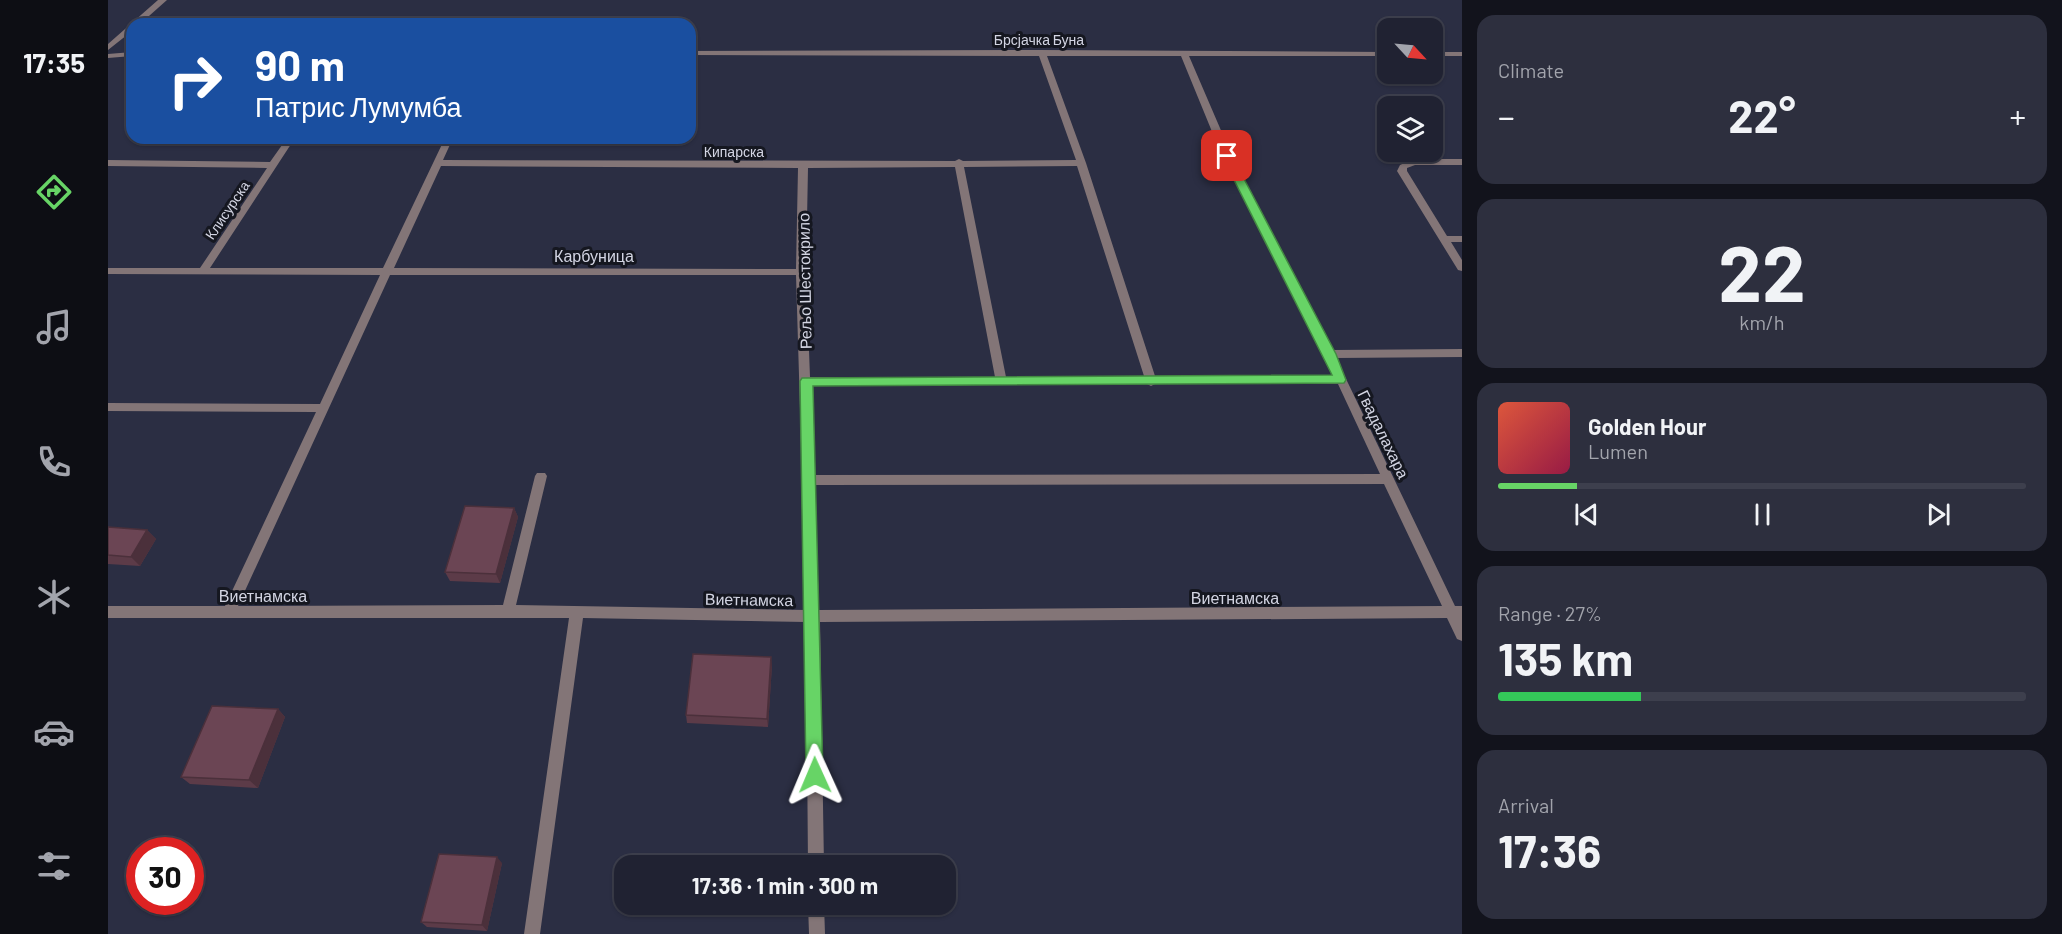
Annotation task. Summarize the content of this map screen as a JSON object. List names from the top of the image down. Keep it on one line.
{"streets":{"street":["Брсјачка Буна","Кипарска","Клисурска","Карбуница","Рељо Шестокрило","Гвадалахара","Виетнамска"]},"crossings":[["Брсјачка Буна","Гвадалахара"],["Кипарска","Рељо Шестокрило"],["Клисурска","Карбуница"],["Карбуница","Рељо Шестокрило"],["Рељо Шестокрило","Виетнамска"],["Гвадалахара","Виетнамска"]],"north":"bottom right","page":{"tabs":"17:35","tile":["Climate",["22","km/h"],["Range · 27%","135 km"],["Arrival","17:36"]],"turn":["90 m","Патрис Лумумба"],"heat":["−","22°","+"],"song":["Golden Hour","Lumen"],"limit":"30","trip":"17:36 · 1 min · 300 m"}}
